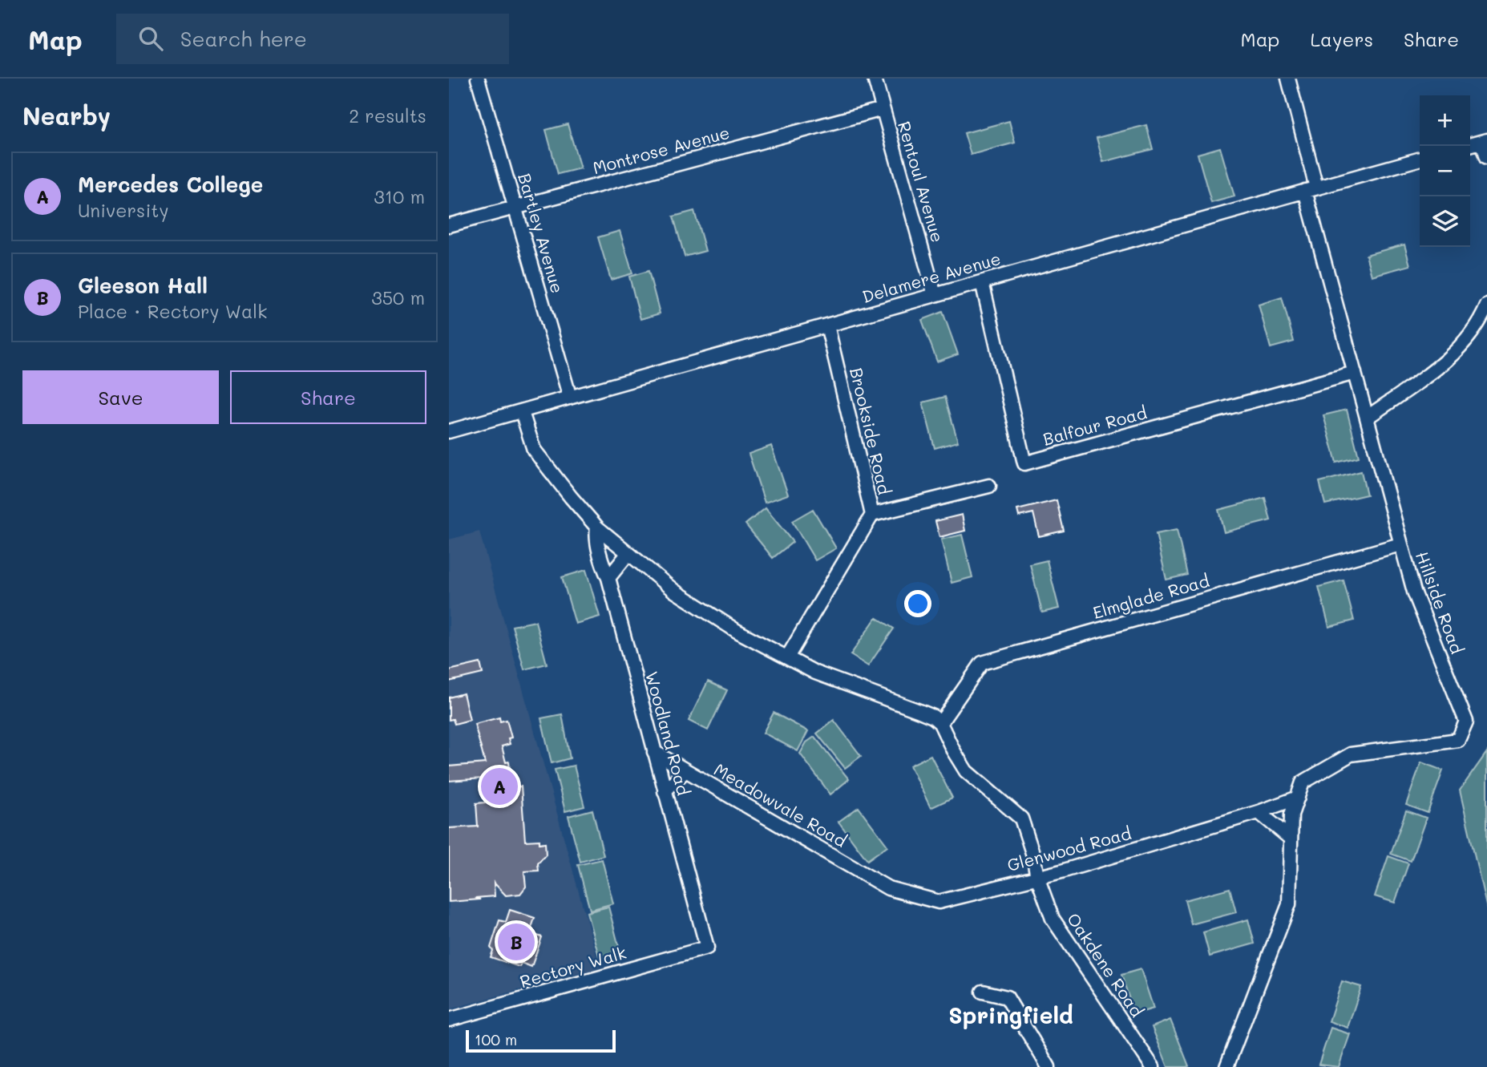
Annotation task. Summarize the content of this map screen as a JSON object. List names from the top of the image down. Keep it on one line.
{"streets":{"street":["Montrose Avenue","Rentoul Avenue","Bartley Avenue","Delamere Avenue","Balfour Road","Brookside Road","Elmglade Road","Hillside Road","Woodland Road","Meadowvale Road","Glenwood Road","Oakdene Road","Rectory Walk"]},"crossings":[["Montrose Avenue","Rentoul Avenue"],["Montrose Avenue","Bartley Avenue"],["Rentoul Avenue","Delamere Avenue"],["Bartley Avenue","Delamere Avenue"],["Delamere Avenue","Balfour Road"],["Delamere Avenue","Brookside Road"],["Delamere Avenue","Hillside Road"],["Balfour Road","Hillside Road"],["Elmglade Road","Hillside Road"],["Elmglade Road","Oakdene Road"],["Hillside Road","Glenwood Road"],["Woodland Road","Meadowvale Road"],["Woodland Road","Rectory Walk"],["Meadowvale Road","Glenwood Road"],["Glenwood Road","Oakdene Road"]],"districts":["Springfield"],"scale_bar":"100 m","page":{"header":"Map","search":"Search here","nav":["Map","Layers","Share"],"heading":["Nearby","2 results"],"map_buttons":["+","−"],"list":[{"mark":"A","name":"Mercedes College","note":"University","value":"310 m"},{"mark":"B","name":"Gleeson Hall","note":"Place · Rectory Walk","value":"350 m"}],"buttons":["Save","Share"],"pins":["A","B"],"scale":"100 m"}}
